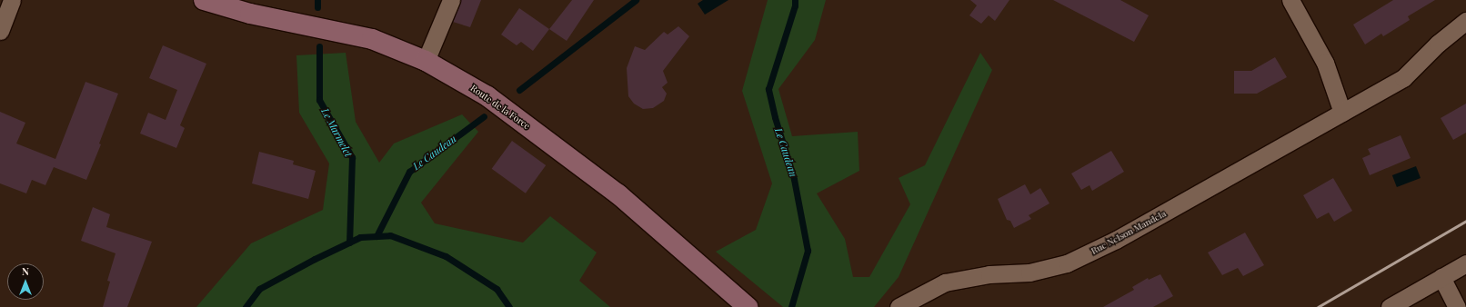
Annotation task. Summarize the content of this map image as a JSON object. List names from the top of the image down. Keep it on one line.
{"streets":{"street":["Route de la Force","Rue Nelson Mandela"]},"water":["Le Marmelet","Le Caudeau"],"north":"top"}
